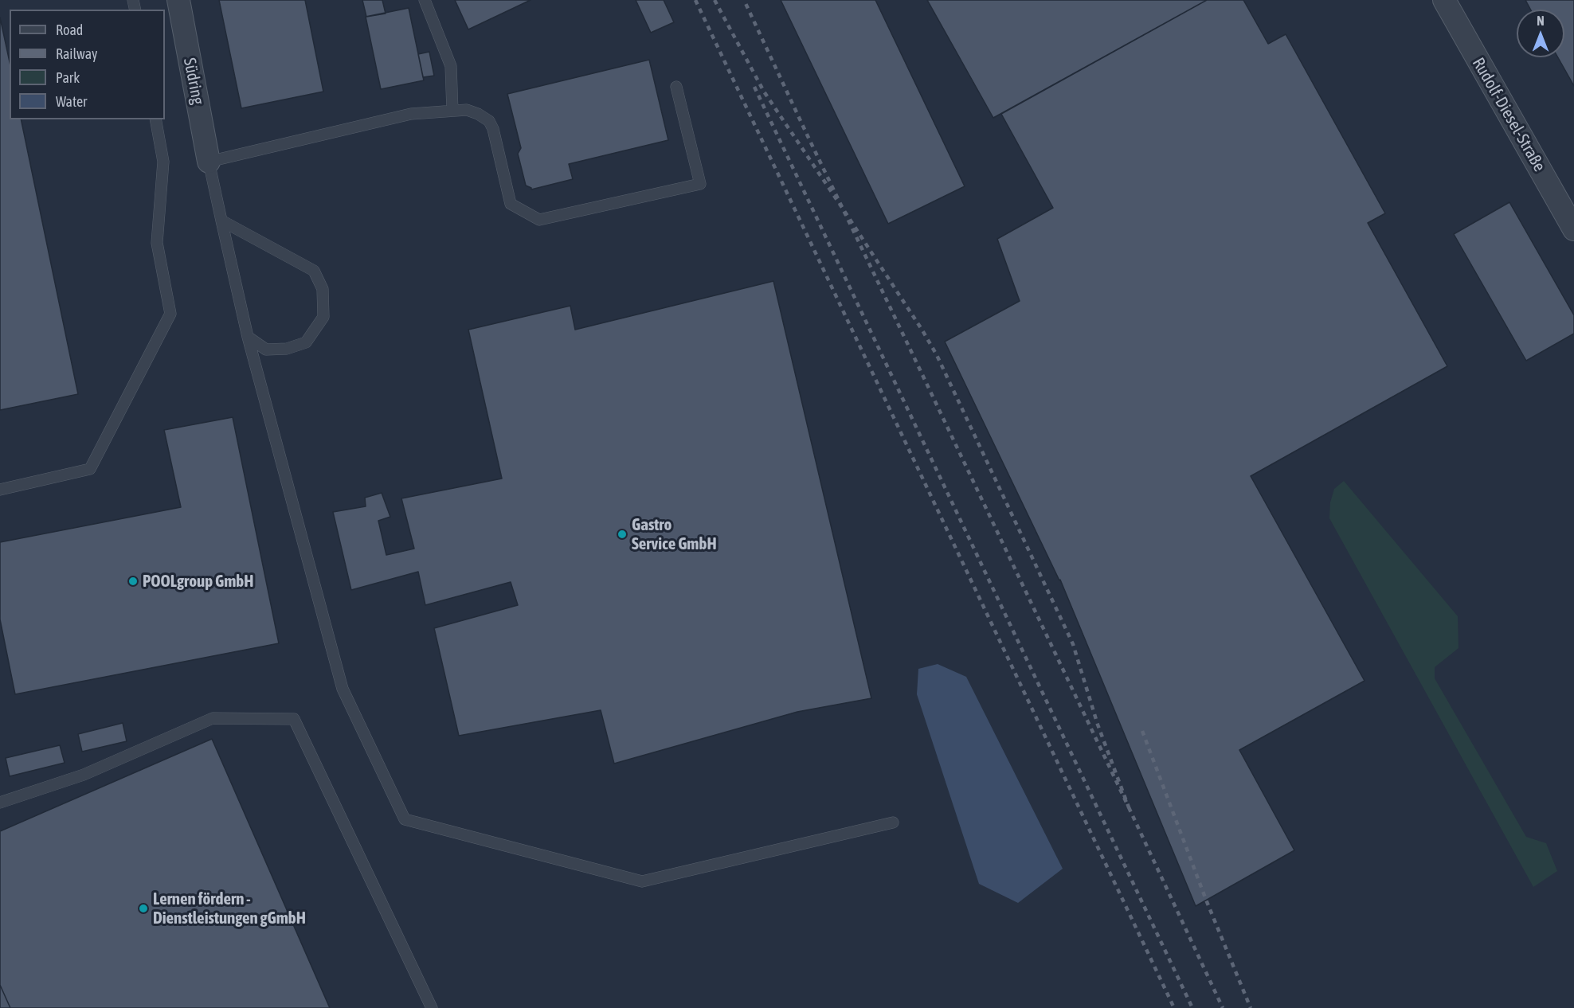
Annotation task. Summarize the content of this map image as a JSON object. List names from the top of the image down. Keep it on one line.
{"streets":{"street":["Südring","Rudolf-Diesel-Straße"]},"places":["Gastro Service GmbH","POOLgroup GmbH","Lernen fördern - Dienstleistungen gGmbH"],"legend":["Road","Railway","Park","Water"],"north":"top"}
